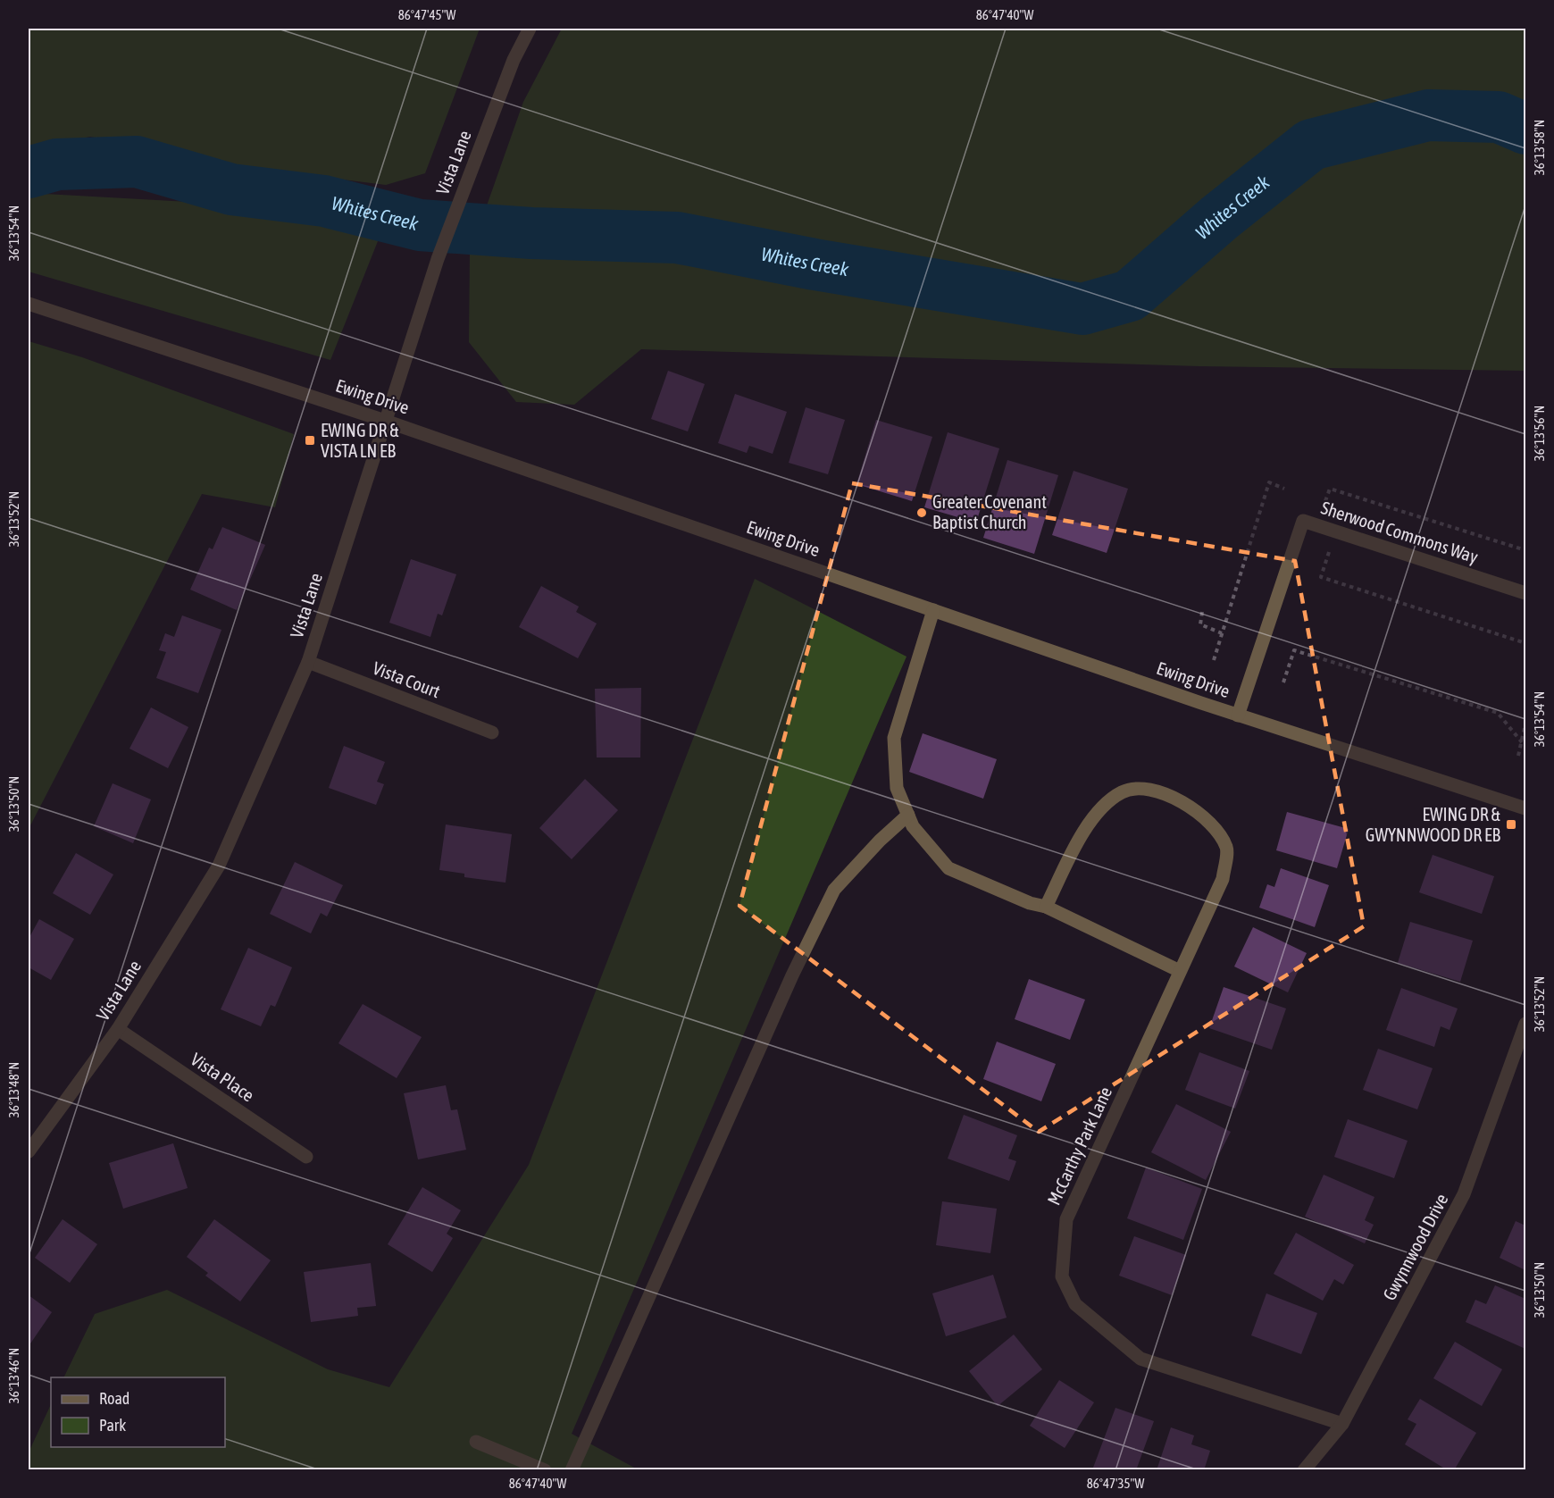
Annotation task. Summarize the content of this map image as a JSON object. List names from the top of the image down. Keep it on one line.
{"streets":{"street":["Vista Lane","Ewing Drive","Sherwood Commons Way","Vista Court","Vista Place","McCarthy Park Lane","Gwynnwood Drive"]},"crossings":[["Vista Lane","Ewing Drive"],["Vista Lane","Vista Court"],["Vista Lane","Vista Place"],["Ewing Drive","Sherwood Commons Way"],["McCarthy Park Lane","Gwynnwood Drive"]],"water":["Whites Creek"],"places":{"transit":["EWING DR & VISTA LN EB","EWING DR & GWYNNWOOD DR EB"],"other":["Greater Covenant Baptist Church"]},"legend":["Road","Park"],"coordinates":["86°47'45\"W","86°47'40\"W","36°13'58\"N","36°13'54\"N","36°13'56\"N","36°13'52\"N","36°13'50\"N","36°13'48\"N","36°13'46\"N","86°47'35\"W"]}
